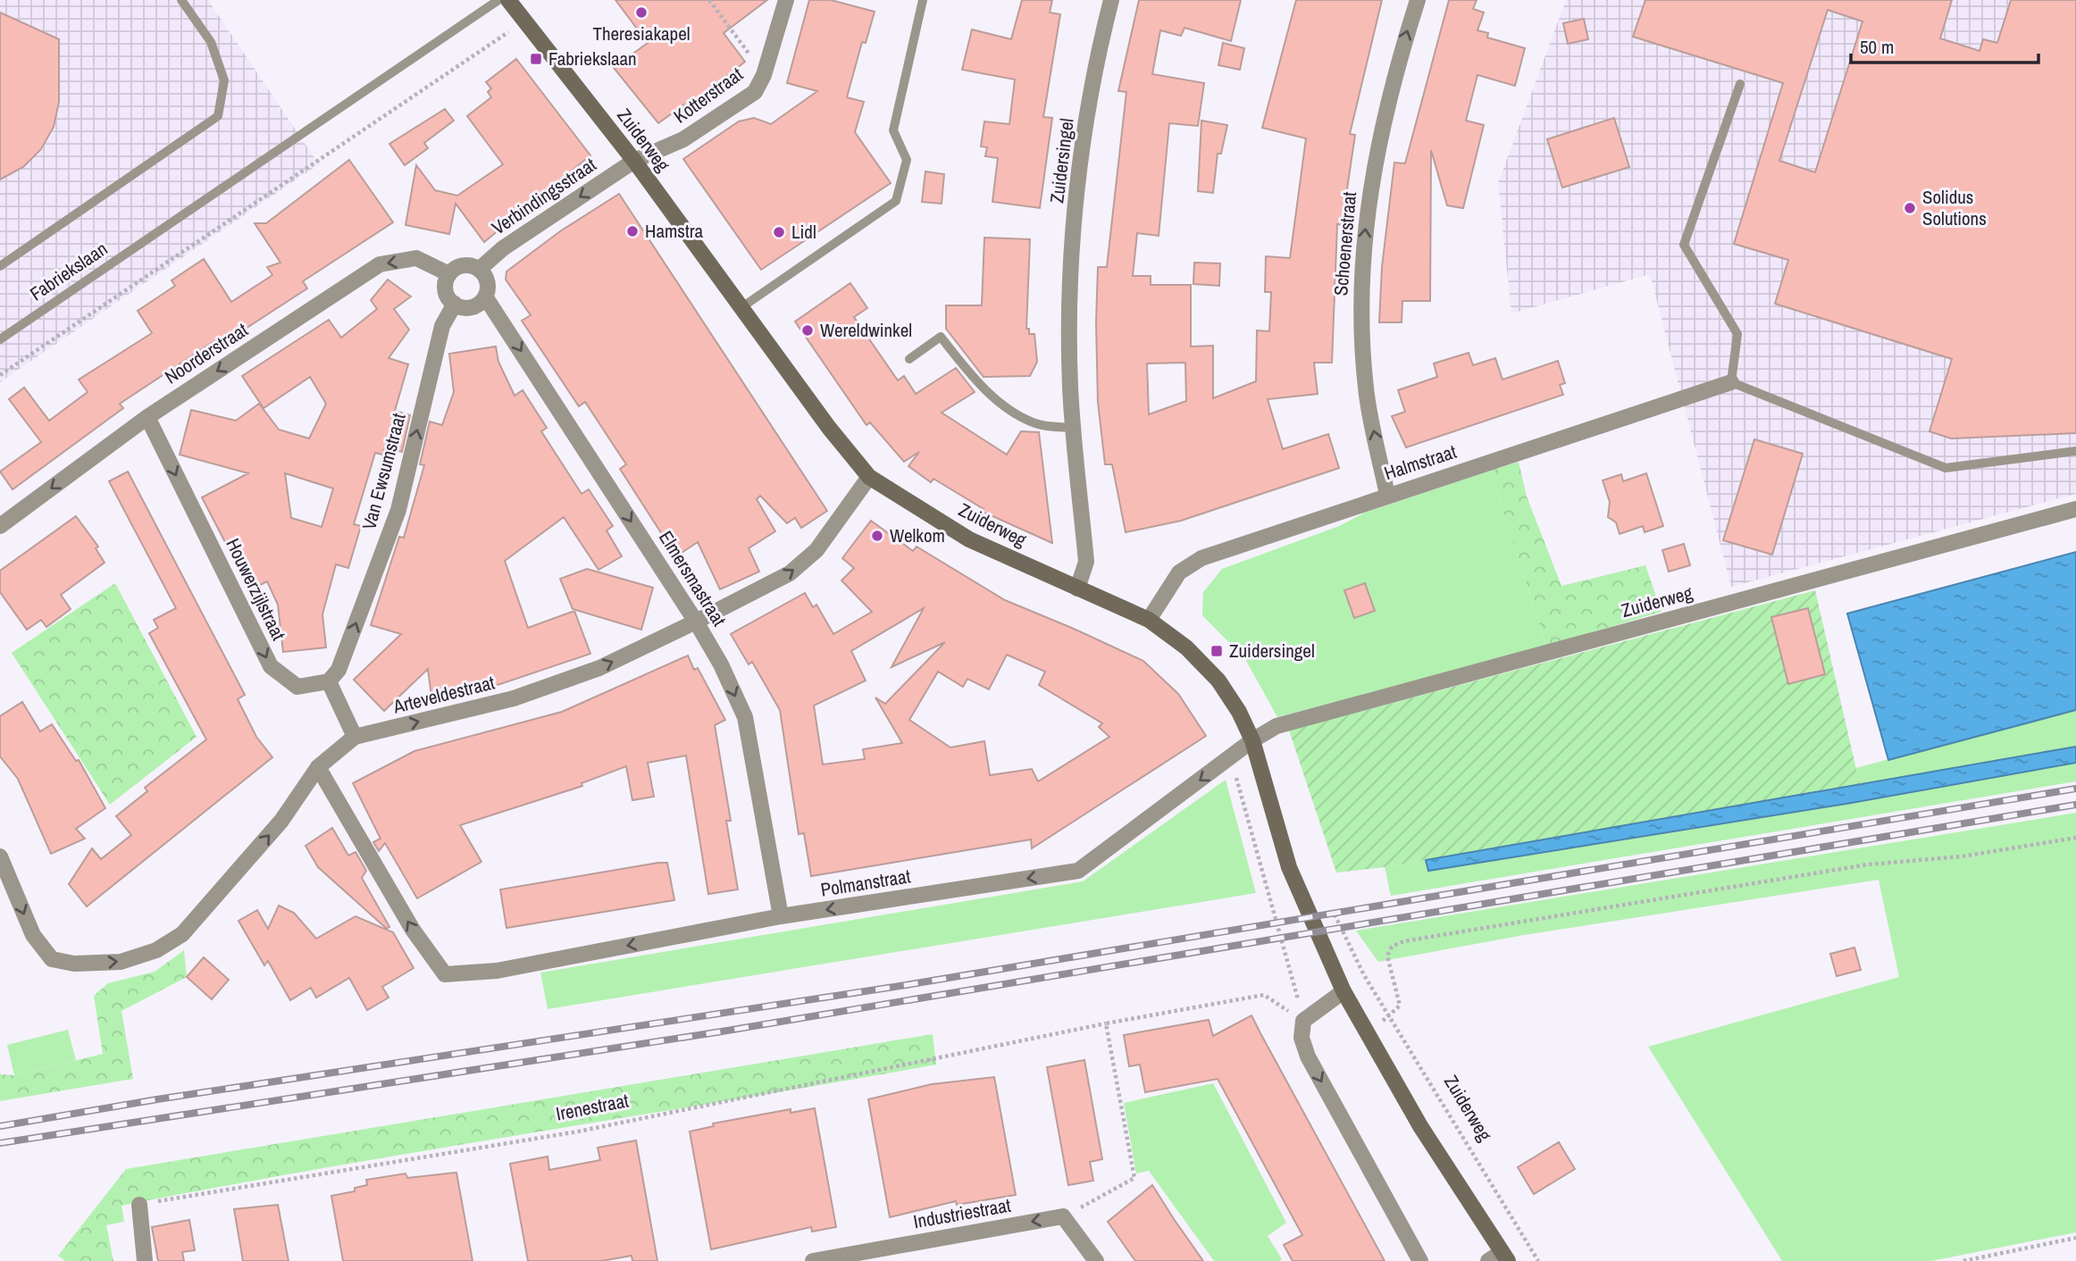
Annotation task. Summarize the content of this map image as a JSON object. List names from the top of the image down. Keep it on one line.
{"streets":{"street":["Kotterstraat","Zuiderweg","Zuidersingel","Verbindingsstraat","Schoenerstraat","Noorderstraat","Halmstraat","Van Ewsumstraat","Elmersmastraat","Houwerzijlstraat","Arteveldestraat","Polmanstraat","Industriestraat"],"lane":["Fabriekslaan"],"path":["Irenestraat"]},"crossings":[["Kotterstraat","Zuiderweg"],["Kotterstraat","Verbindingsstraat"],["Zuiderweg","Zuidersingel"],["Zuiderweg","Verbindingsstraat"],["Zuiderweg","Halmstraat"],["Zuiderweg","Arteveldestraat"],["Zuiderweg","Polmanstraat"],["Verbindingsstraat","Noorderstraat"],["Verbindingsstraat","Van Ewsumstraat"],["Verbindingsstraat","Elmersmastraat"],["Schoenerstraat","Halmstraat"],["Noorderstraat","Van Ewsumstraat"],["Noorderstraat","Elmersmastraat"],["Noorderstraat","Houwerzijlstraat"],["Van Ewsumstraat","Elmersmastraat"],["Van Ewsumstraat","Houwerzijlstraat"],["Elmersmastraat","Arteveldestraat"],["Elmersmastraat","Polmanstraat"],["Arteveldestraat","Polmanstraat"]],"one_way":["Verbindingsstraat","Schoenerstraat","Noorderstraat","Van Ewsumstraat","Elmersmastraat","Houwerzijlstraat","Arteveldestraat","Polmanstraat","Industriestraat"],"places":{"other":["Theresiakapel","Solidus Solutions","Hamstra","Lidl","Wereldwinkel","Welkom"],"transit":["Fabriekslaan","Zuidersingel"]},"scale_bar":"50 m"}
